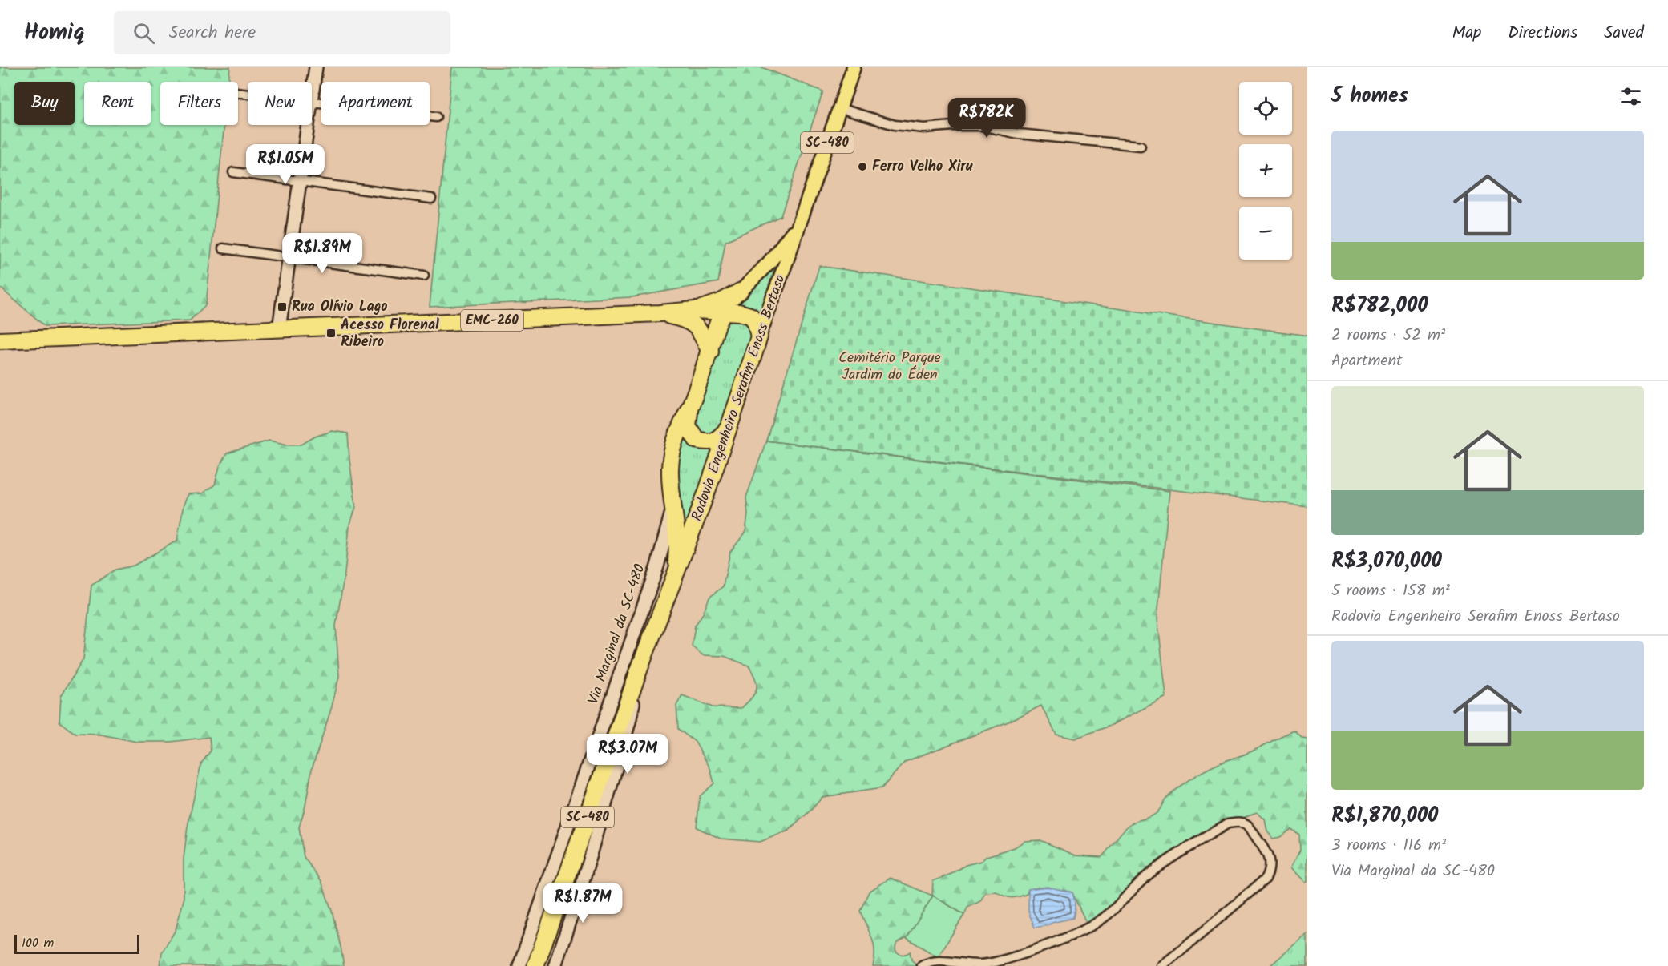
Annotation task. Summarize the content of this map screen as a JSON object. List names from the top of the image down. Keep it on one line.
{"streets":{"highway":["SC-480","EMC-260","Rodovia Engenheiro Serafim Enoss Bertaso"],"main road":["Via Marginal da SC-480"]},"crossings":[["SC-480","EMC-260"],["SC-480","Rodovia Engenheiro Serafim Enoss Bertaso"],["EMC-260","Rodovia Engenheiro Serafim Enoss Bertaso"],["Rodovia Engenheiro Serafim Enoss Bertaso","Via Marginal da SC-480"]],"parks":["Cemitério Parque Jardim do Éden"],"places":{"other":["Ferro Velho Xiru"],"transit":["Rua Olívio Lago","Acesso Florenal Ribeiro"]},"scale_bar":"100 m","page":{"header":"Homiq","search":"Search here","nav":["Map","Directions","Saved"],"heading":"5 homes","map_buttons":["+","−"],"chip":["Buy","Rent","Filters","New","Apartment"],"price":["R$782K","R$1.05M","R$1.89M","R$3.07M","R$1.87M"],"list":[{"name":"R$782,000","note":"2 rooms · 52 m² · Apartment"},{"name":"R$3,070,000","note":"5 rooms · 158 m² · Rodovia Engenheiro Serafim Enoss Bertaso"},{"name":"R$1,870,000","note":"3 rooms · 116 m² · Via Marginal da SC-480"}],"scale":"100 m"}}
